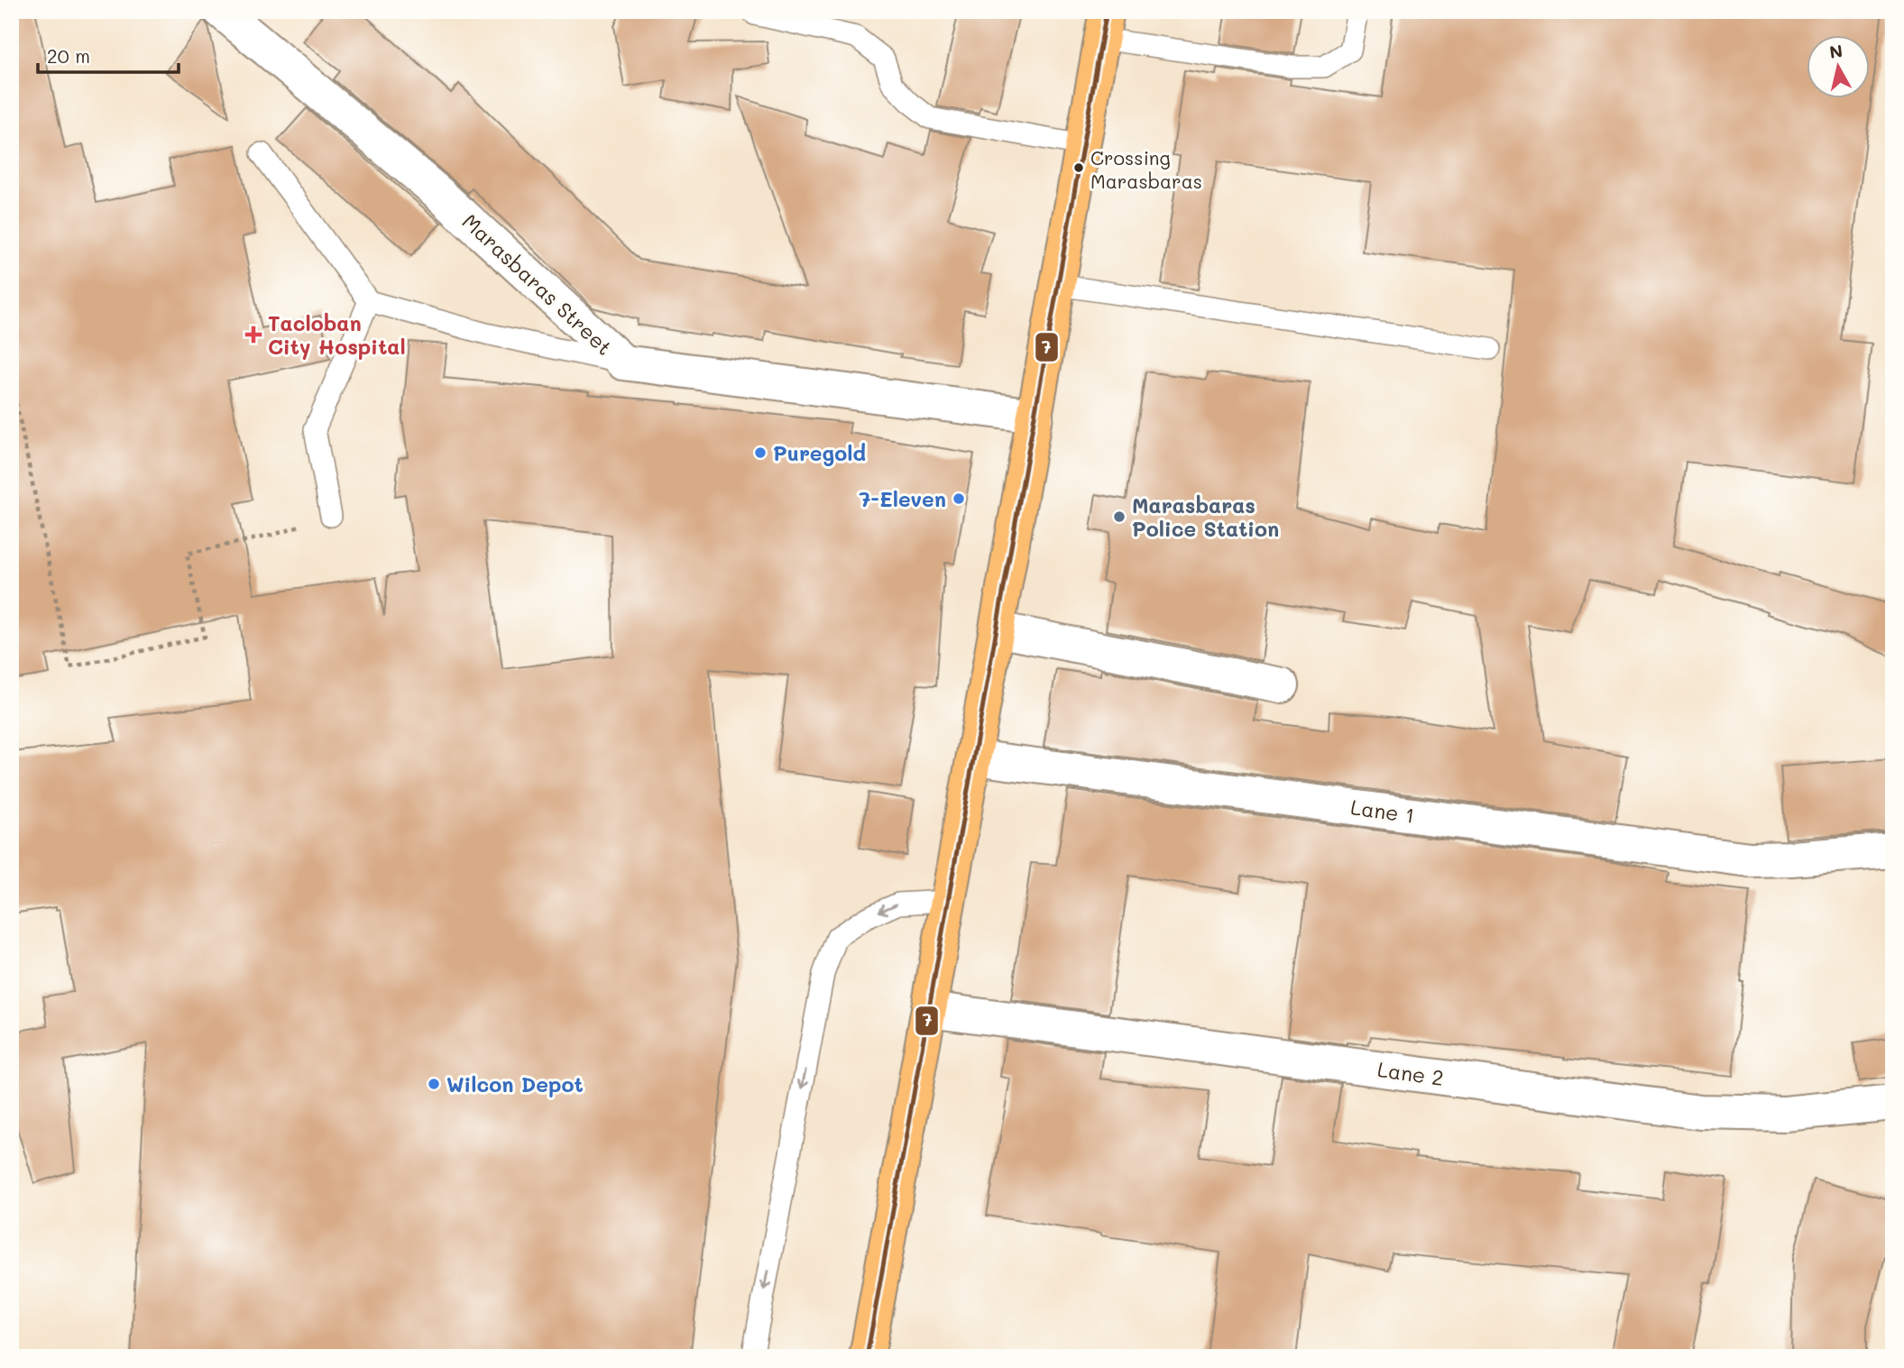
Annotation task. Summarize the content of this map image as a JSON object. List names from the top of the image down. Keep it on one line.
{"streets":{"street":["Marasbaras Street","Lane 1","Lane 2"]},"places":{"other":["Crossing Marasbaras","Puregold","7-Eleven","Marasbaras Police Station","Wilcon Depot"],"health":["Tacloban City Hospital"]},"lines":["transit line 7"],"scale_bar":"20 m","north":"top"}
